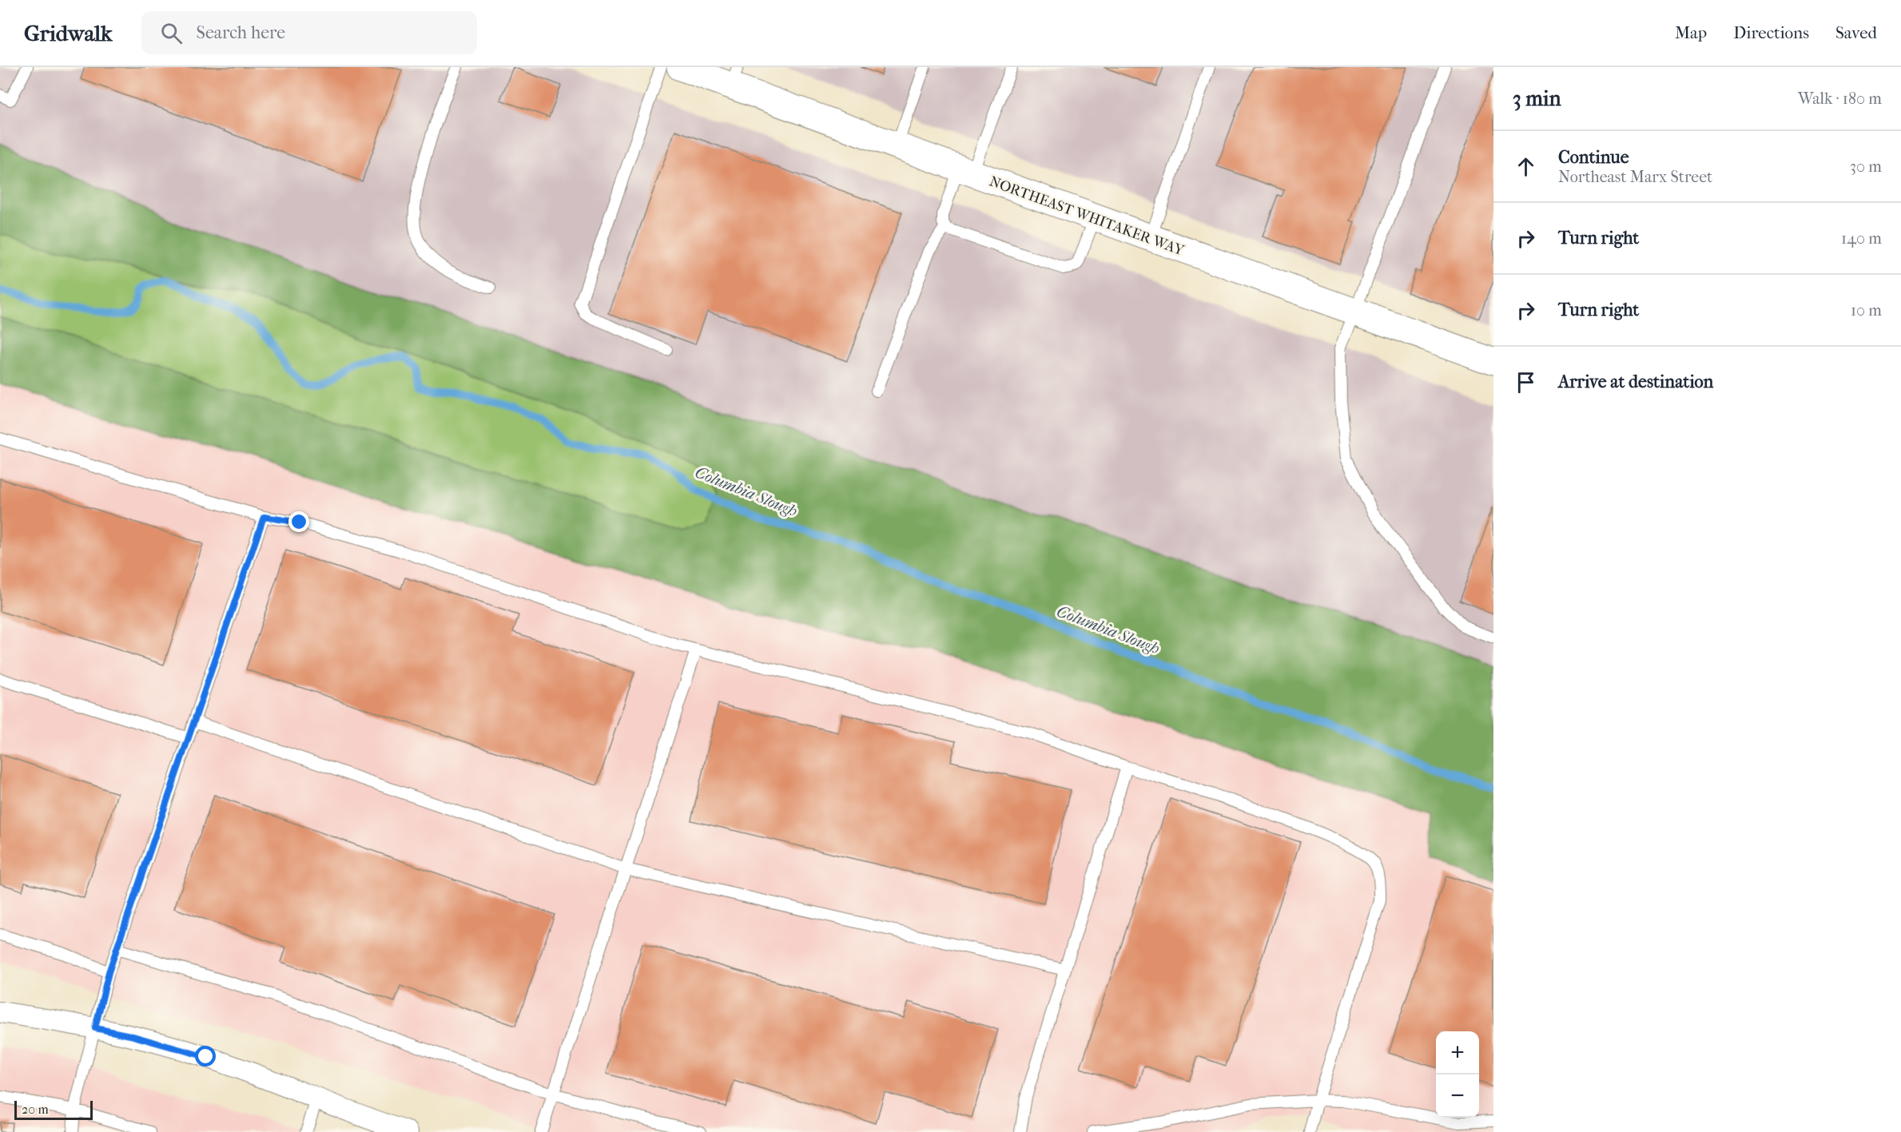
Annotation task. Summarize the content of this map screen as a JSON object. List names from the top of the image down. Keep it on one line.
{"streets":{"street":["NORTHEAST WHITAKER WAY"]},"water":["Columbia Slough"],"scale_bar":"20 m","page":{"header":"Gridwalk","search":"Search here","nav":["Map","Directions","Saved"],"heading":["3 min","Walk · 180 m"],"list":[["Continue","Northeast Marx Street","30 m"],["Turn right","140 m"],["Turn right","10 m"],"Arrive at destination"],"map_buttons":["+","−"],"scale":"20 m"}}
